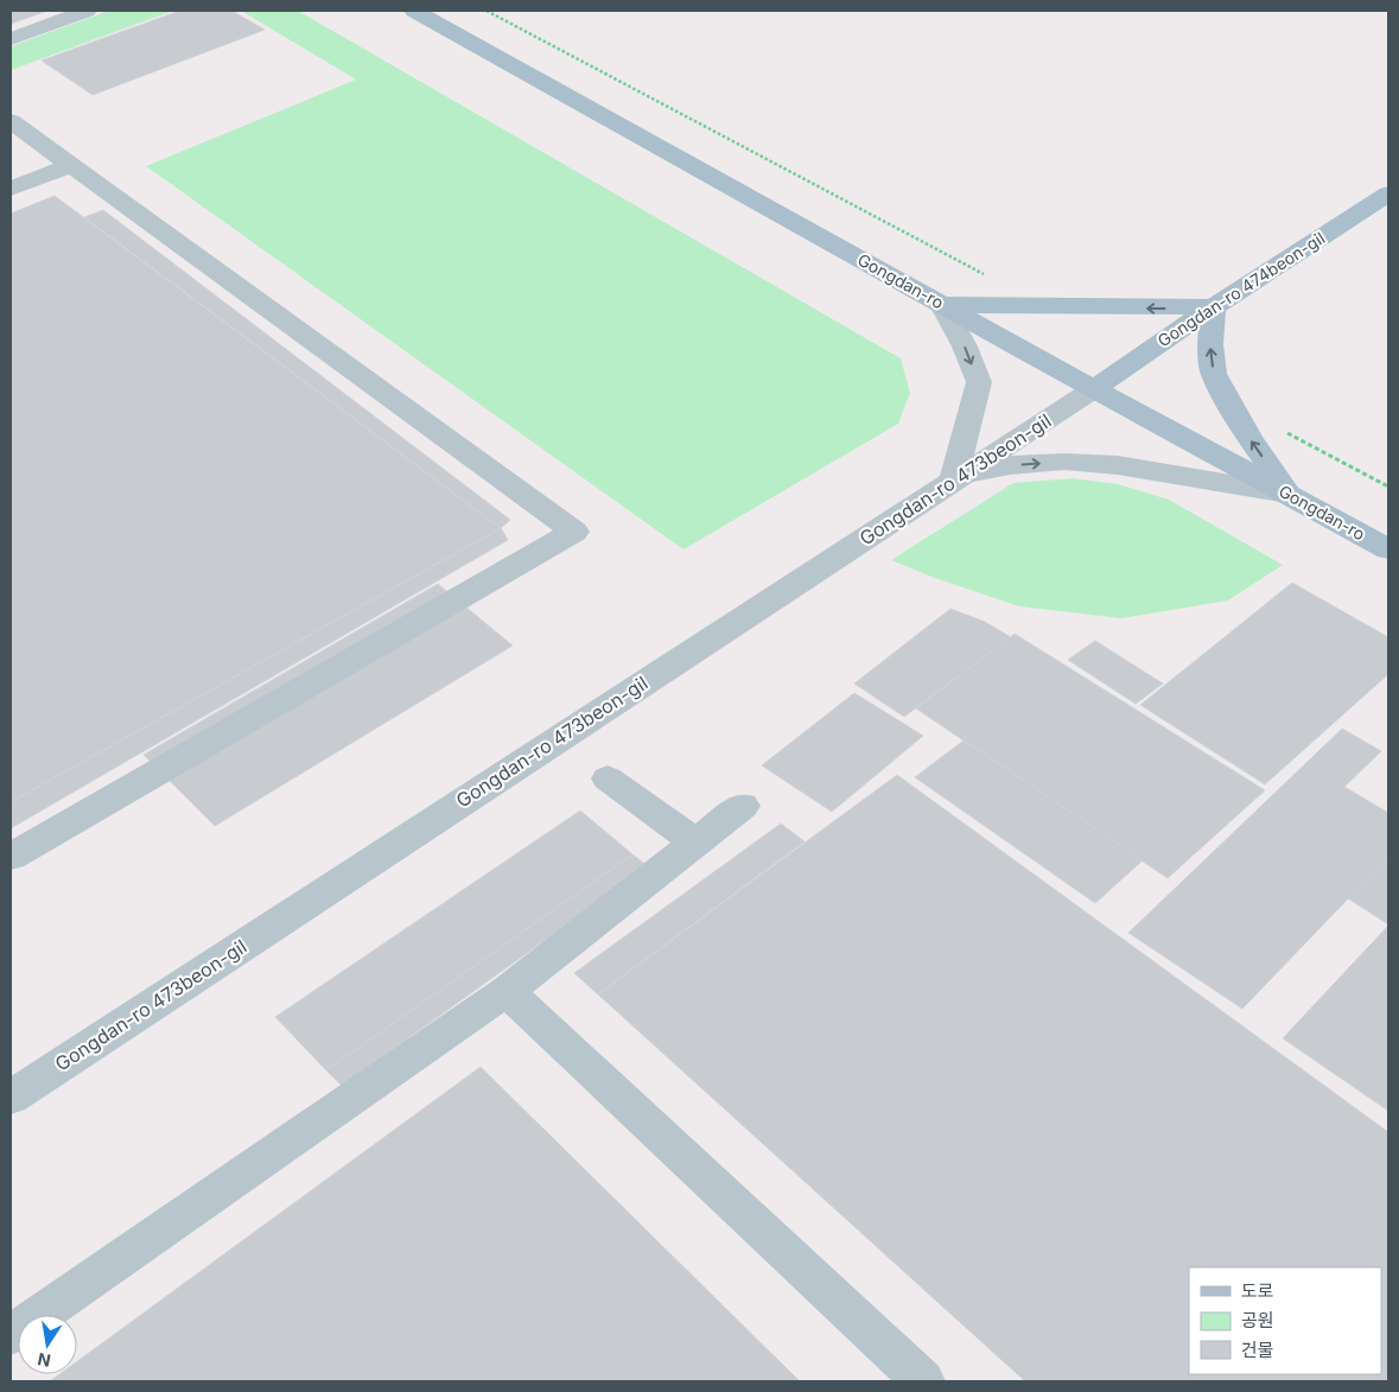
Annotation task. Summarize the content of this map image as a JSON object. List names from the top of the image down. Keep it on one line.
{"streets":{"main road":["Gongdan-ro","Gongdan-ro 474beon-gil"],"street":["Gongdan-ro 473beon-gil"]},"crossings":[["Gongdan-ro","Gongdan-ro 474beon-gil"],["Gongdan-ro","Gongdan-ro 473beon-gil"],["Gongdan-ro 474beon-gil","Gongdan-ro 473beon-gil"]],"legend":["도로","공원","건물"],"north":"bottom"}
